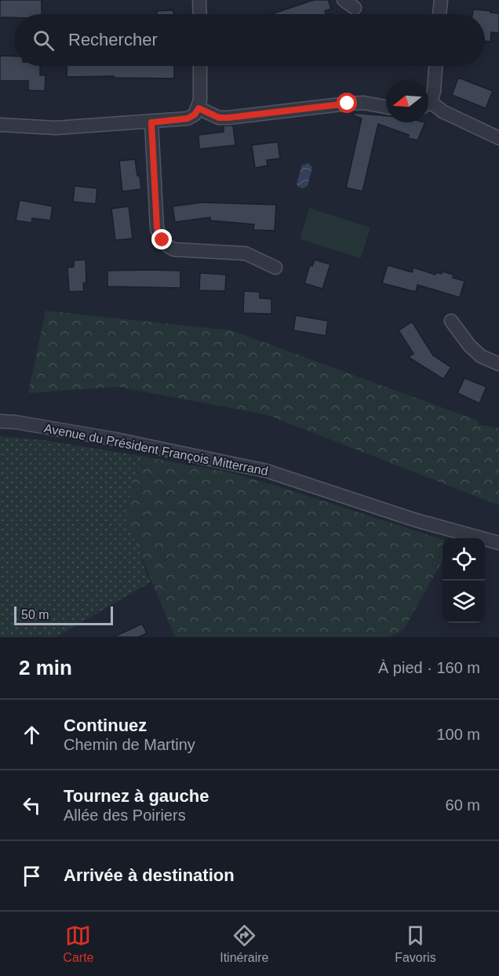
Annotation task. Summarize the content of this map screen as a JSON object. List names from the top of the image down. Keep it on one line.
{"streets":{"street":["Avenue du Président François Mitterrand"]},"scale_bar":"50 m","north":"left","page":{"search":"Rechercher","scale":"50 m","heading":["2 min","À pied · 160 m"],"list":[["Continuez","Chemin de Martiny","100 m"],["Tournez à gauche","Allée des Poiriers","60 m"],"Arrivée à destination"],"nav":["Carte","Itinéraire","Favoris"]}}
